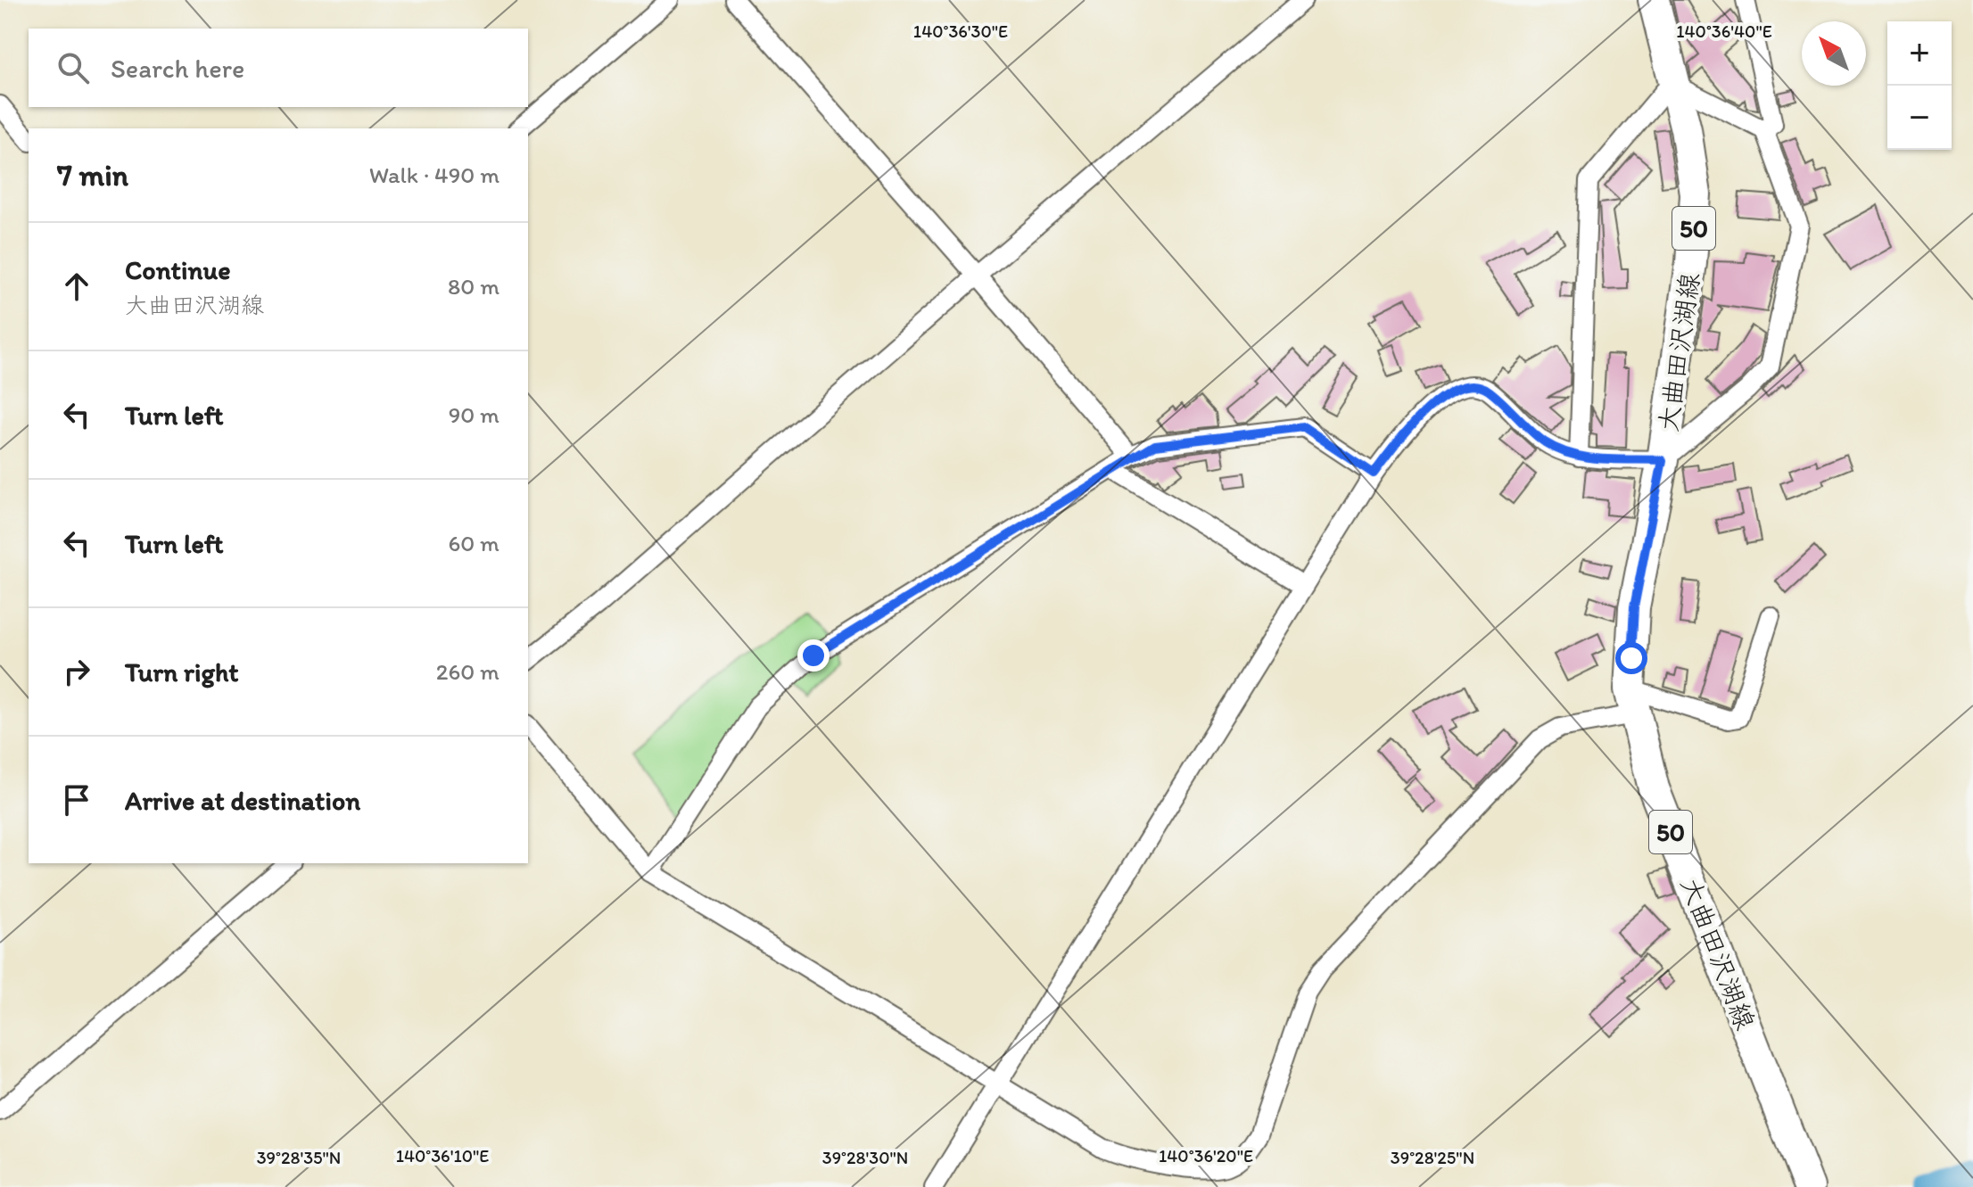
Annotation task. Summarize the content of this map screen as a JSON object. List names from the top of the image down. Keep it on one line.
{"streets":{"main road":["50","大曲田沢湖線"]},"north":"top left","page":{"map_buttons":["+","−"],"search":"Search here","heading":["7 min","Walk · 490 m"],"list":[["Continue","大曲田沢湖線","80 m"],["Turn left","90 m"],["Turn left","60 m"],["Turn right","260 m"],"Arrive at destination"]},"coordinates":["140°36'30\"E","140°36'40\"E","140°36'10\"E","140°36'20\"E","39°28'35\"N","39°28'30\"N","39°28'25\"N"]}
